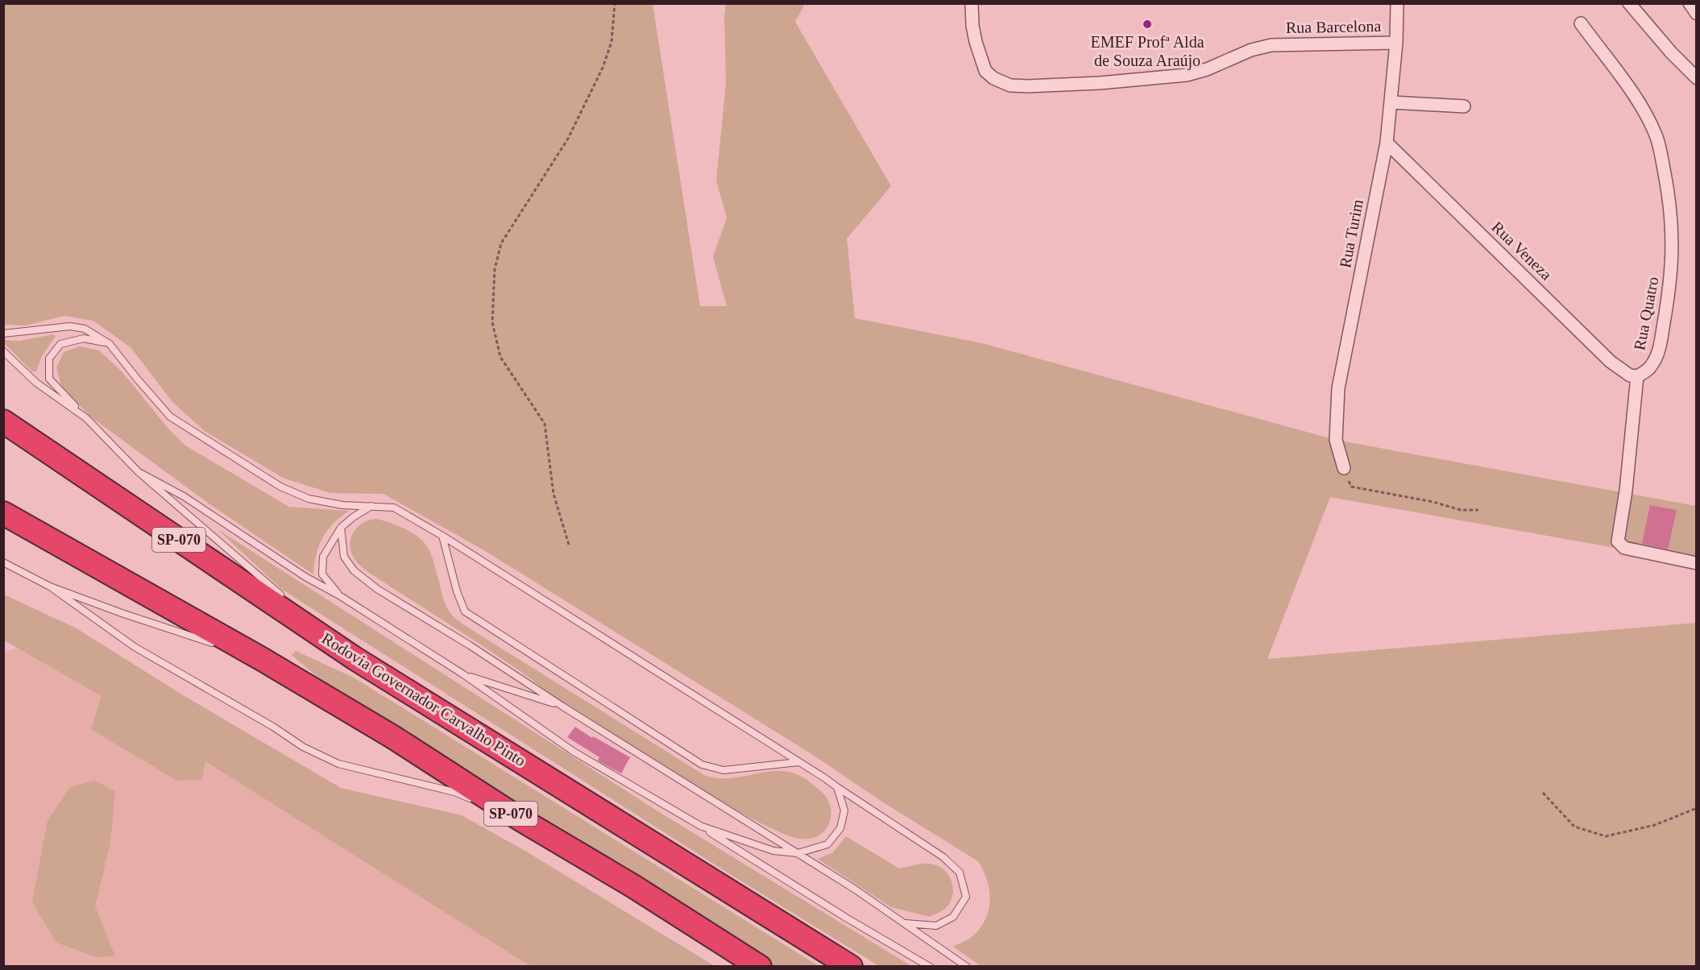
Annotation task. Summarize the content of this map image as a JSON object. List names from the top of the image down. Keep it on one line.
{"streets":{"highway":["SP-070","Rodovia Governador Carvalho Pinto"],"street":["Rua Barcelona","Rua Turim","Rua Veneza","Rua Quatro"]},"crossings":[["Rua Barcelona","Rua Turim"],["Rua Turim","Rua Veneza"],["Rua Veneza","Rua Quatro"]],"places":["EMEF Profª Alda de Souza Araújo"]}
